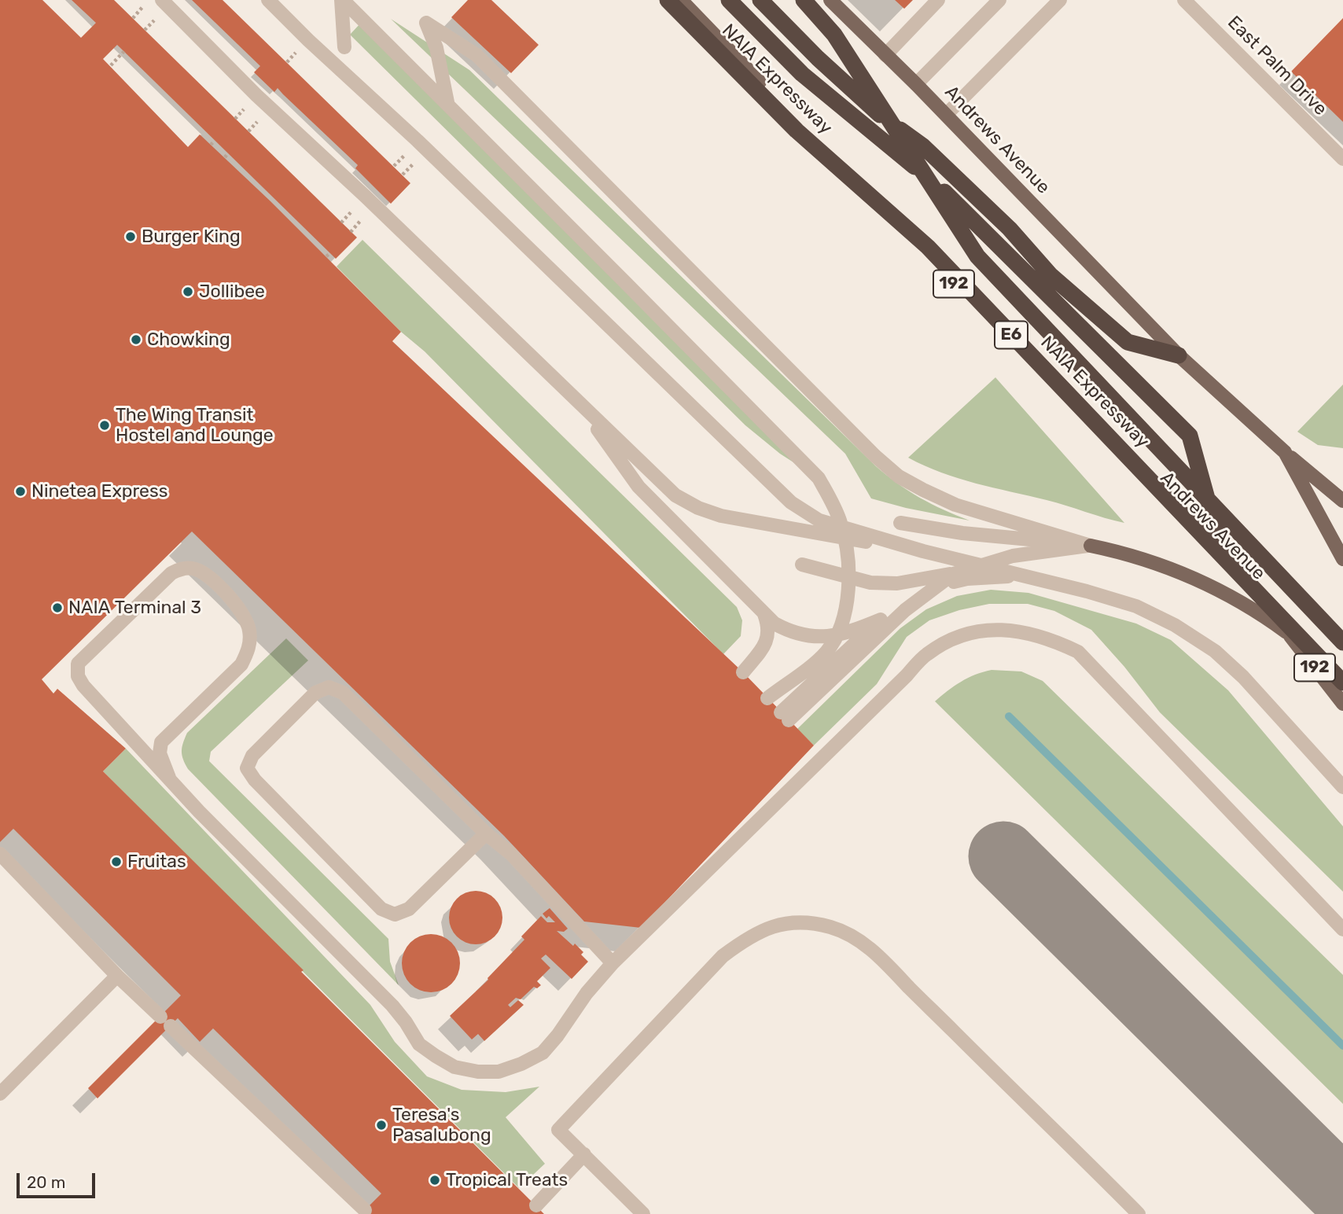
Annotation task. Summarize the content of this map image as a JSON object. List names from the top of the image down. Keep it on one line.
{"streets":{"highway":["NAIA Expressway","E6"],"main road":["Andrews Avenue","192"],"lane":["East Palm Drive"]},"places":["Burger King","Jollibee","Chowking","The Wing Transit Hostel and Lounge","Ninetea Express","NAIA Terminal 3","Fruitas","Teresa's Pasalubong","Tropical Treats"],"scale_bar":"20 m"}
